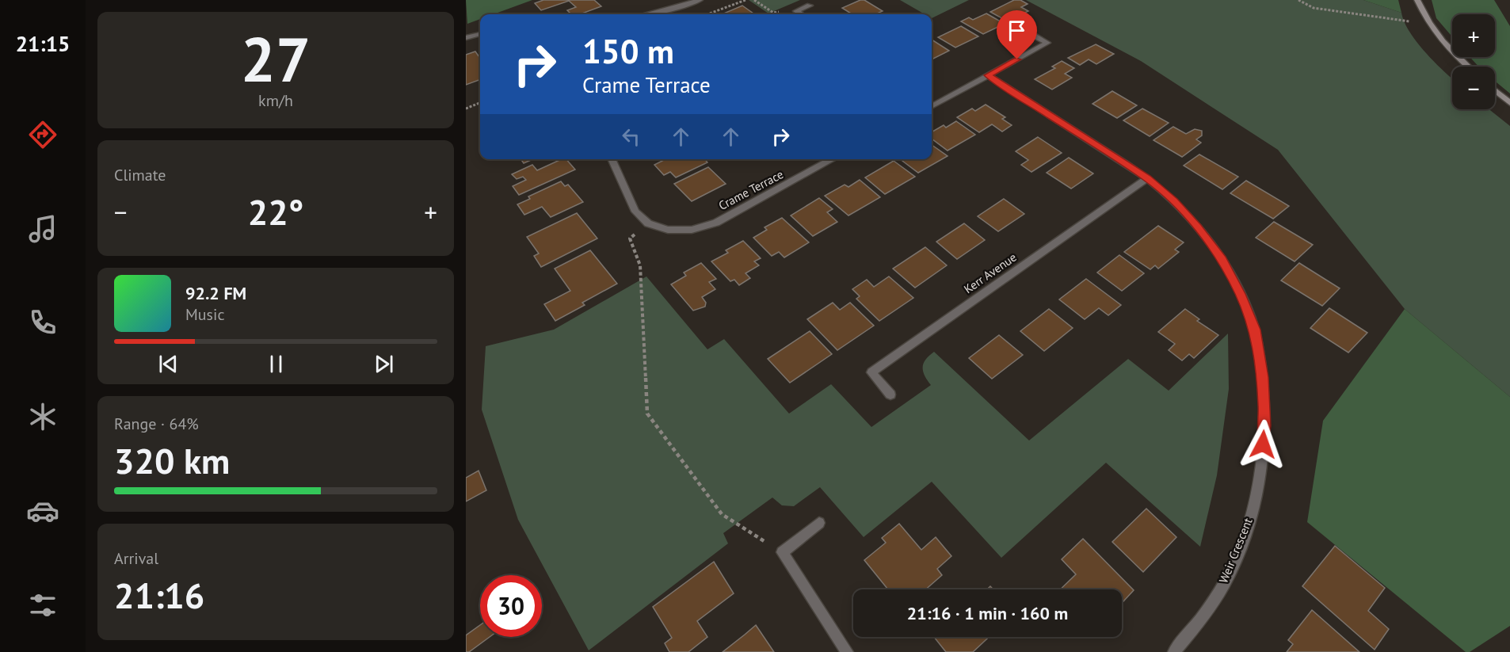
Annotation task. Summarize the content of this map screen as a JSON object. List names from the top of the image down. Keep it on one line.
{"streets":{"street":["Crame Terrace","Kerr Avenue","Weir Crescent"]},"crossings":[["Kerr Avenue","Weir Crescent"]],"page":{"tabs":"21:15","tile":[["27","km/h"],"Climate",["Range · 64%","320 km"],["Arrival","21:16"]],"map_buttons":["+","−"],"turn":["150 m","Crame Terrace"],"heat":["−","22°","+"],"song":["92.2 FM","Music"],"limit":"30","trip":"21:16 · 1 min · 160 m"}}
